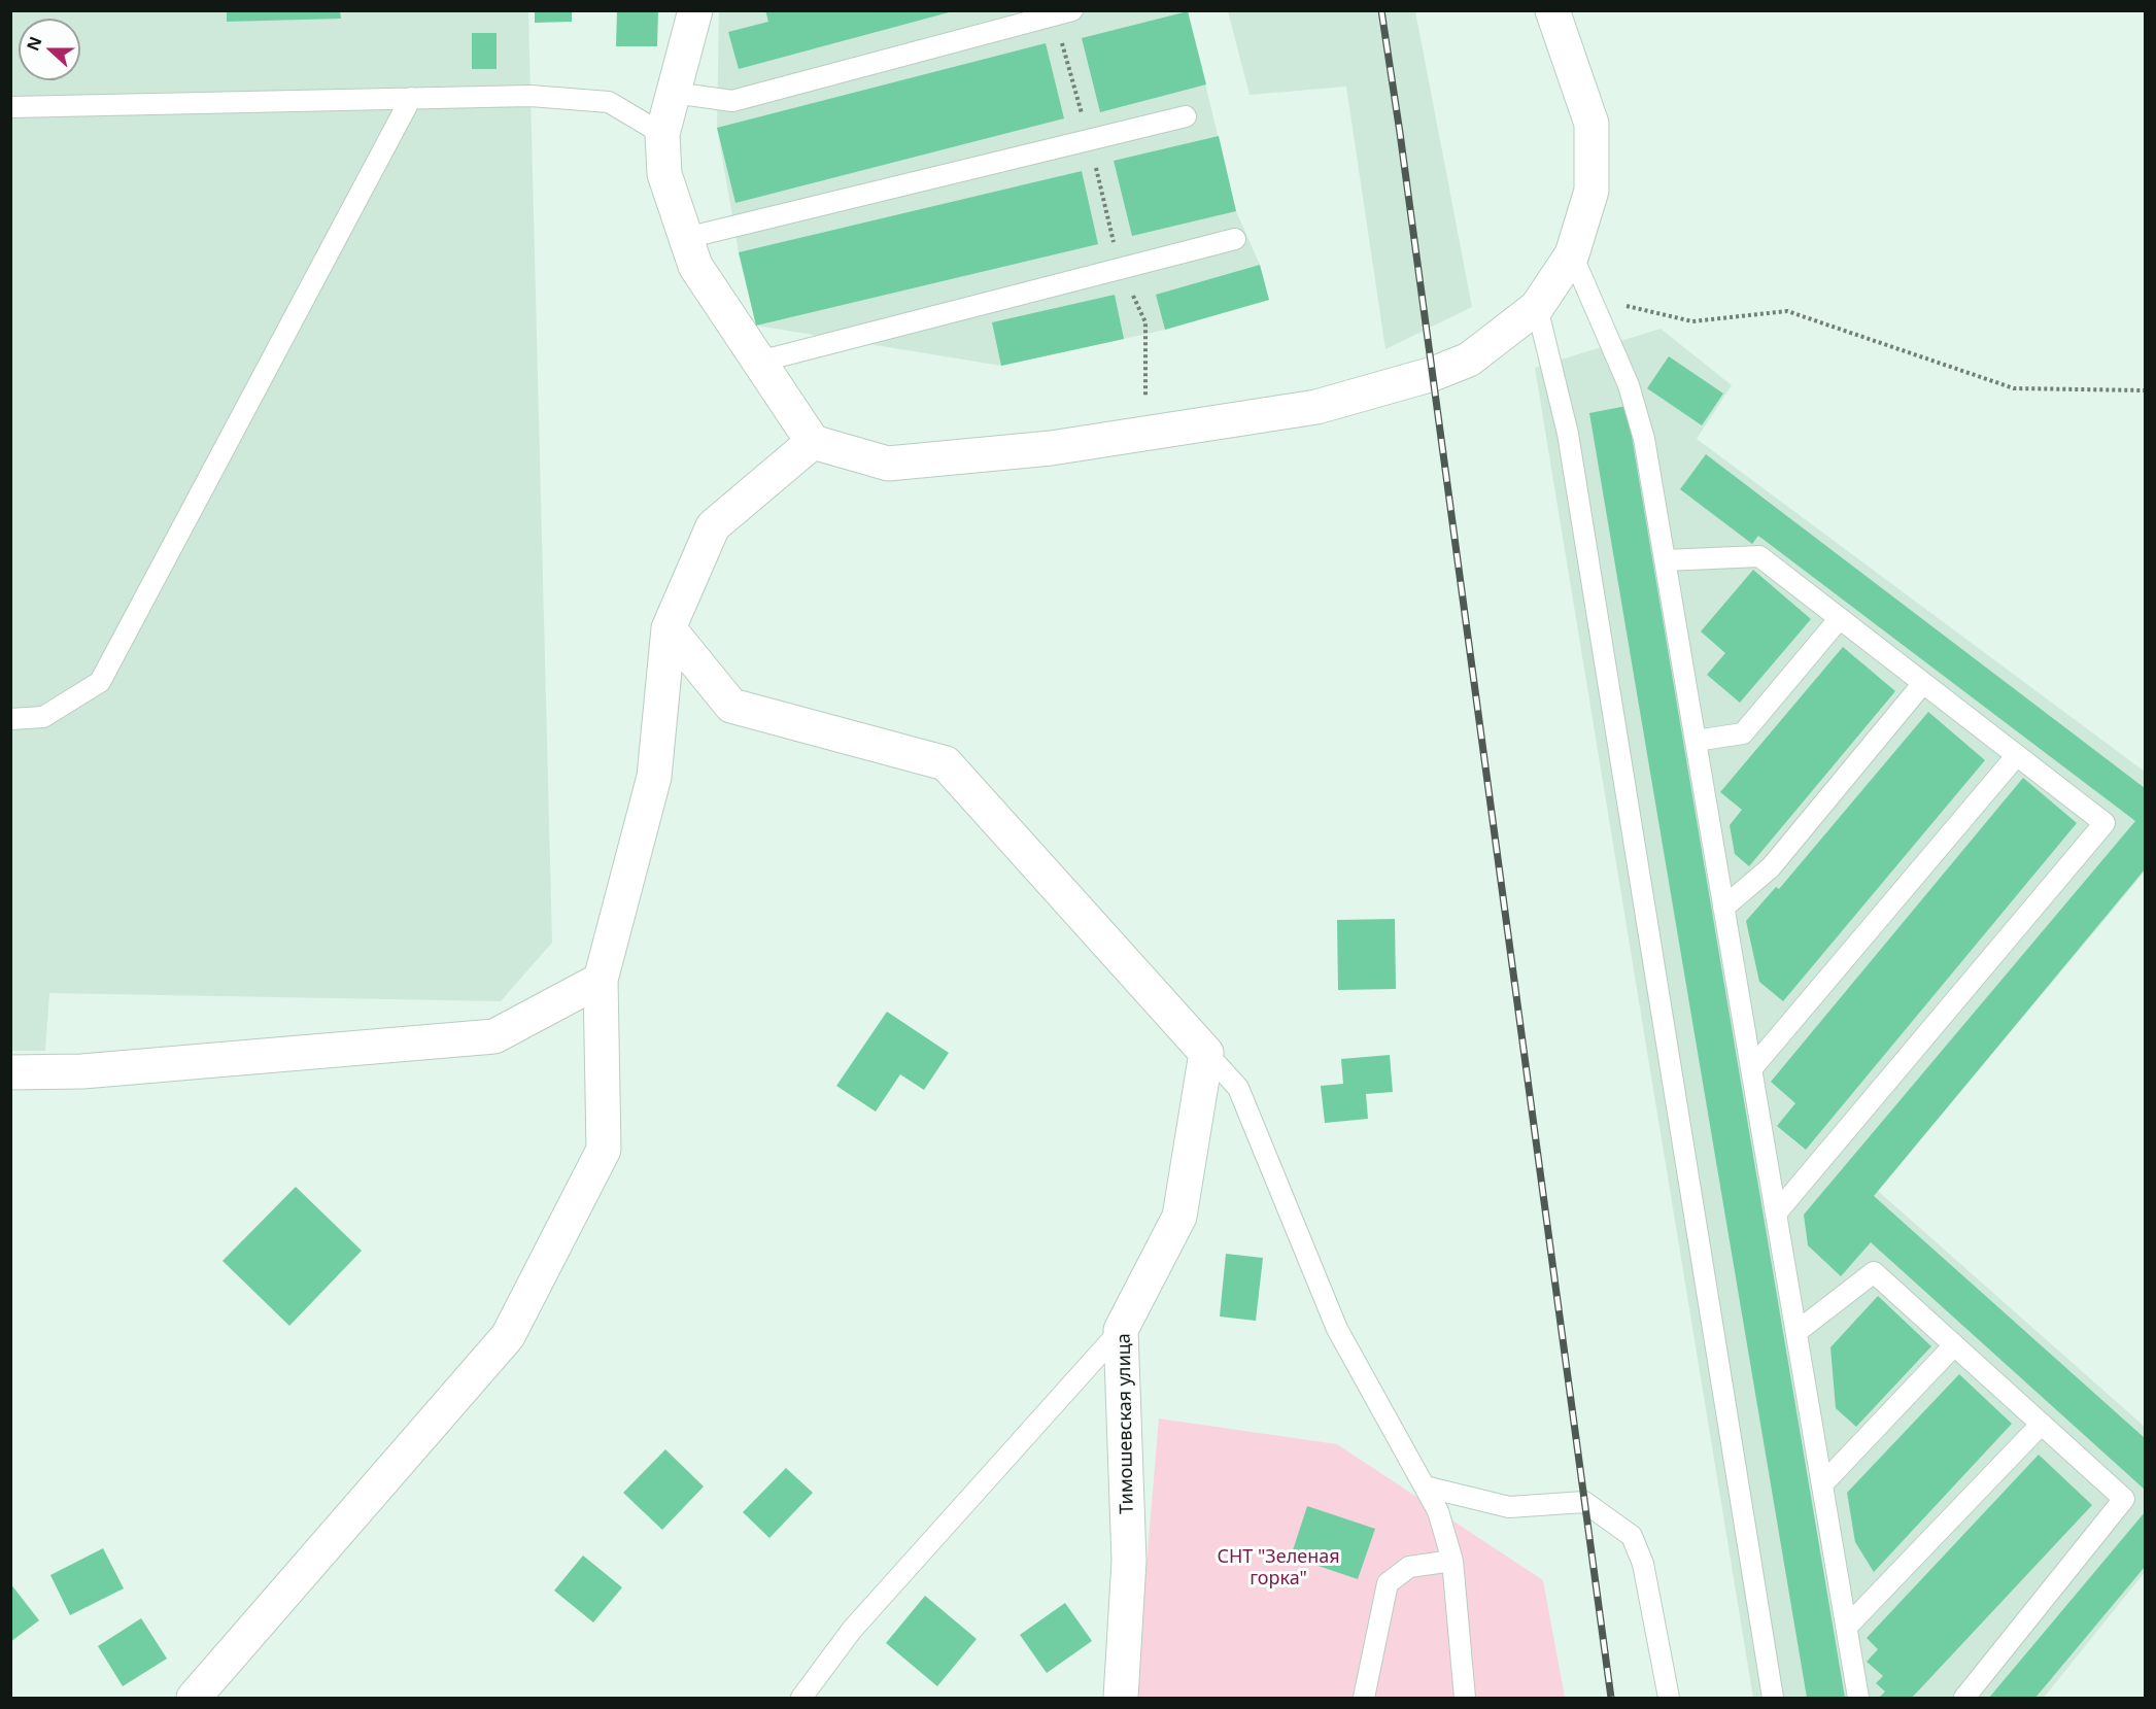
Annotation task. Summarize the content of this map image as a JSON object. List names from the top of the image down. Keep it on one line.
{"streets":{"street":["Тимошевская улица"]},"parks":["СНТ \"Зеленая горка\""],"north":"left"}
